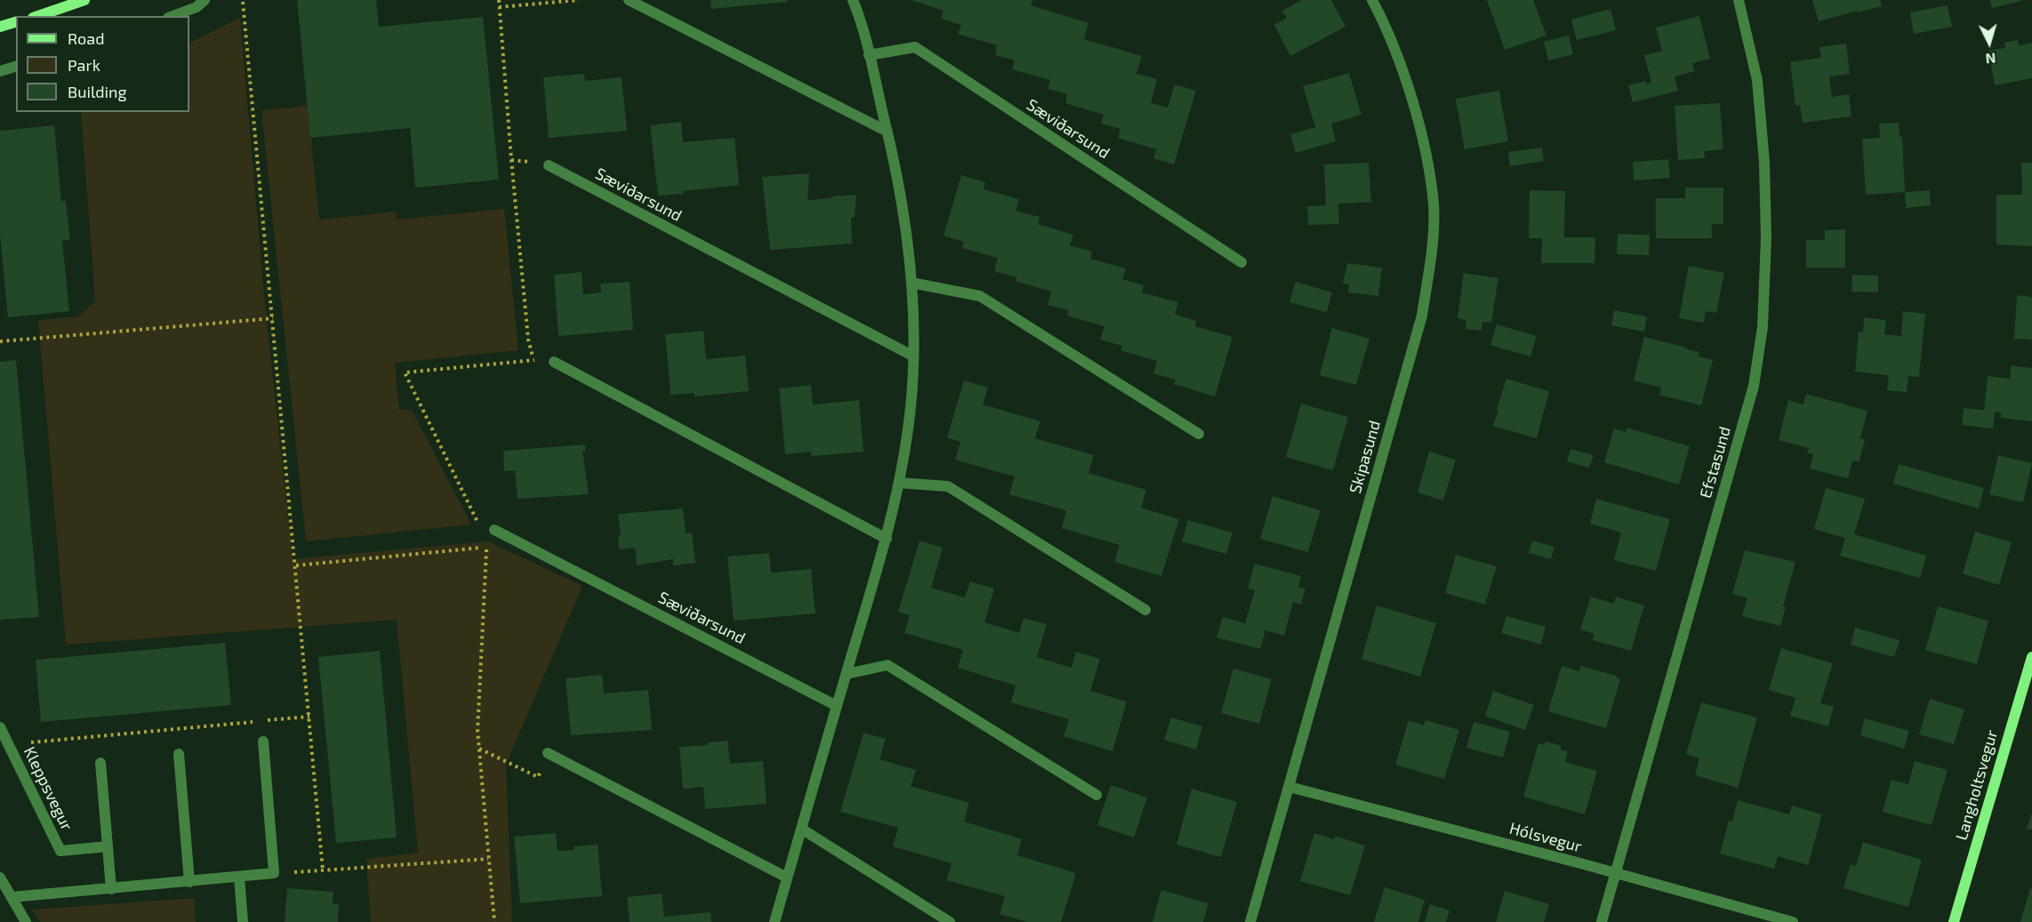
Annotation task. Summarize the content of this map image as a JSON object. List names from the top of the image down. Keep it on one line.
{"streets":{"street":["Sæviðarsund","Skipasund","Efstasund","Langholtsvegur","Kleppsvegur","Hólsvegur"]},"crossings":[["Skipasund","Hólsvegur"],["Efstasund","Hólsvegur"]],"legend":["Road","Park","Building"],"north":"bottom"}
